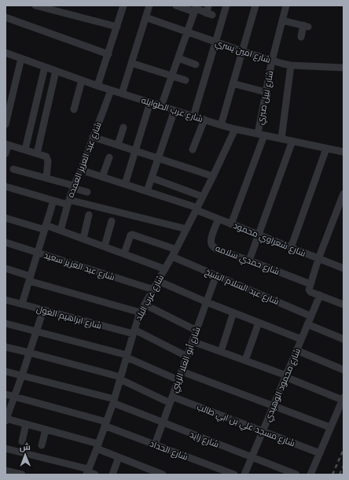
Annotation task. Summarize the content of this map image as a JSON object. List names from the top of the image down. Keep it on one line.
{"streets":{"street":["شارع امين يسري","شارع نبيل صبري","شارع عرب الطوايله","شارع عبد العزيز العمده","شارع شعراوي محمود","شارع حمدي سلامه","شارع عبد العزيز سعيد","شارع عبد السلام الشيخ","شارع غرب البلد","شارع ابراهيم الغول","شارع أبو العلا الزيني","شارع محمود الوهيدي","شارع مسجد علي بن ابي طالب","شارع زايد","شارع الحداد"]},"crossings":[["شارع امين يسري","شارع نبيل صبري"],["شارع نبيل صبري","شارع عرب الطوايله"],["شارع نبيل صبري","شارع شعراوي محمود"],["شارع عرب الطوايله","شارع عبد العزيز العمده"],["شارع عرب الطوايله","شارع غرب البلد"],["شارع عبد العزيز العمده","شارع شعراوي محمود"],["شارع شعراوي محمود","شارع حمدي سلامه"],["شارع شعراوي محمود","شارع غرب البلد"],["شارع عبد العزيز سعيد","شارع غرب البلد"],["شارع عبد السلام الشيخ","شارع غرب البلد"],["شارع عبد السلام الشيخ","شارع أبو العلا الزيني"],["شارع عبد السلام الشيخ","شارع محمود الوهيدي"],["شارع غرب البلد","شارع ابراهيم الغول"],["شارع غرب البلد","شارع مسجد علي بن ابي طالب"],["شارع غرب البلد","شارع زايد"],["شارع غرب البلد","شارع الحداد"],["شارع ابراهيم الغول","شارع أبو العلا الزيني"],["شارع أبو العلا الزيني","شارع مسجد علي بن ابي طالب"],["شارع أبو العلا الزيني","شارع زايد"],["شارع أبو العلا الزيني","شارع الحداد"],["شارع محمود الوهيدي","شارع مسجد علي بن ابي طالب"],["شارع محمود الوهيدي","شارع زايد"]],"north":"top"}
